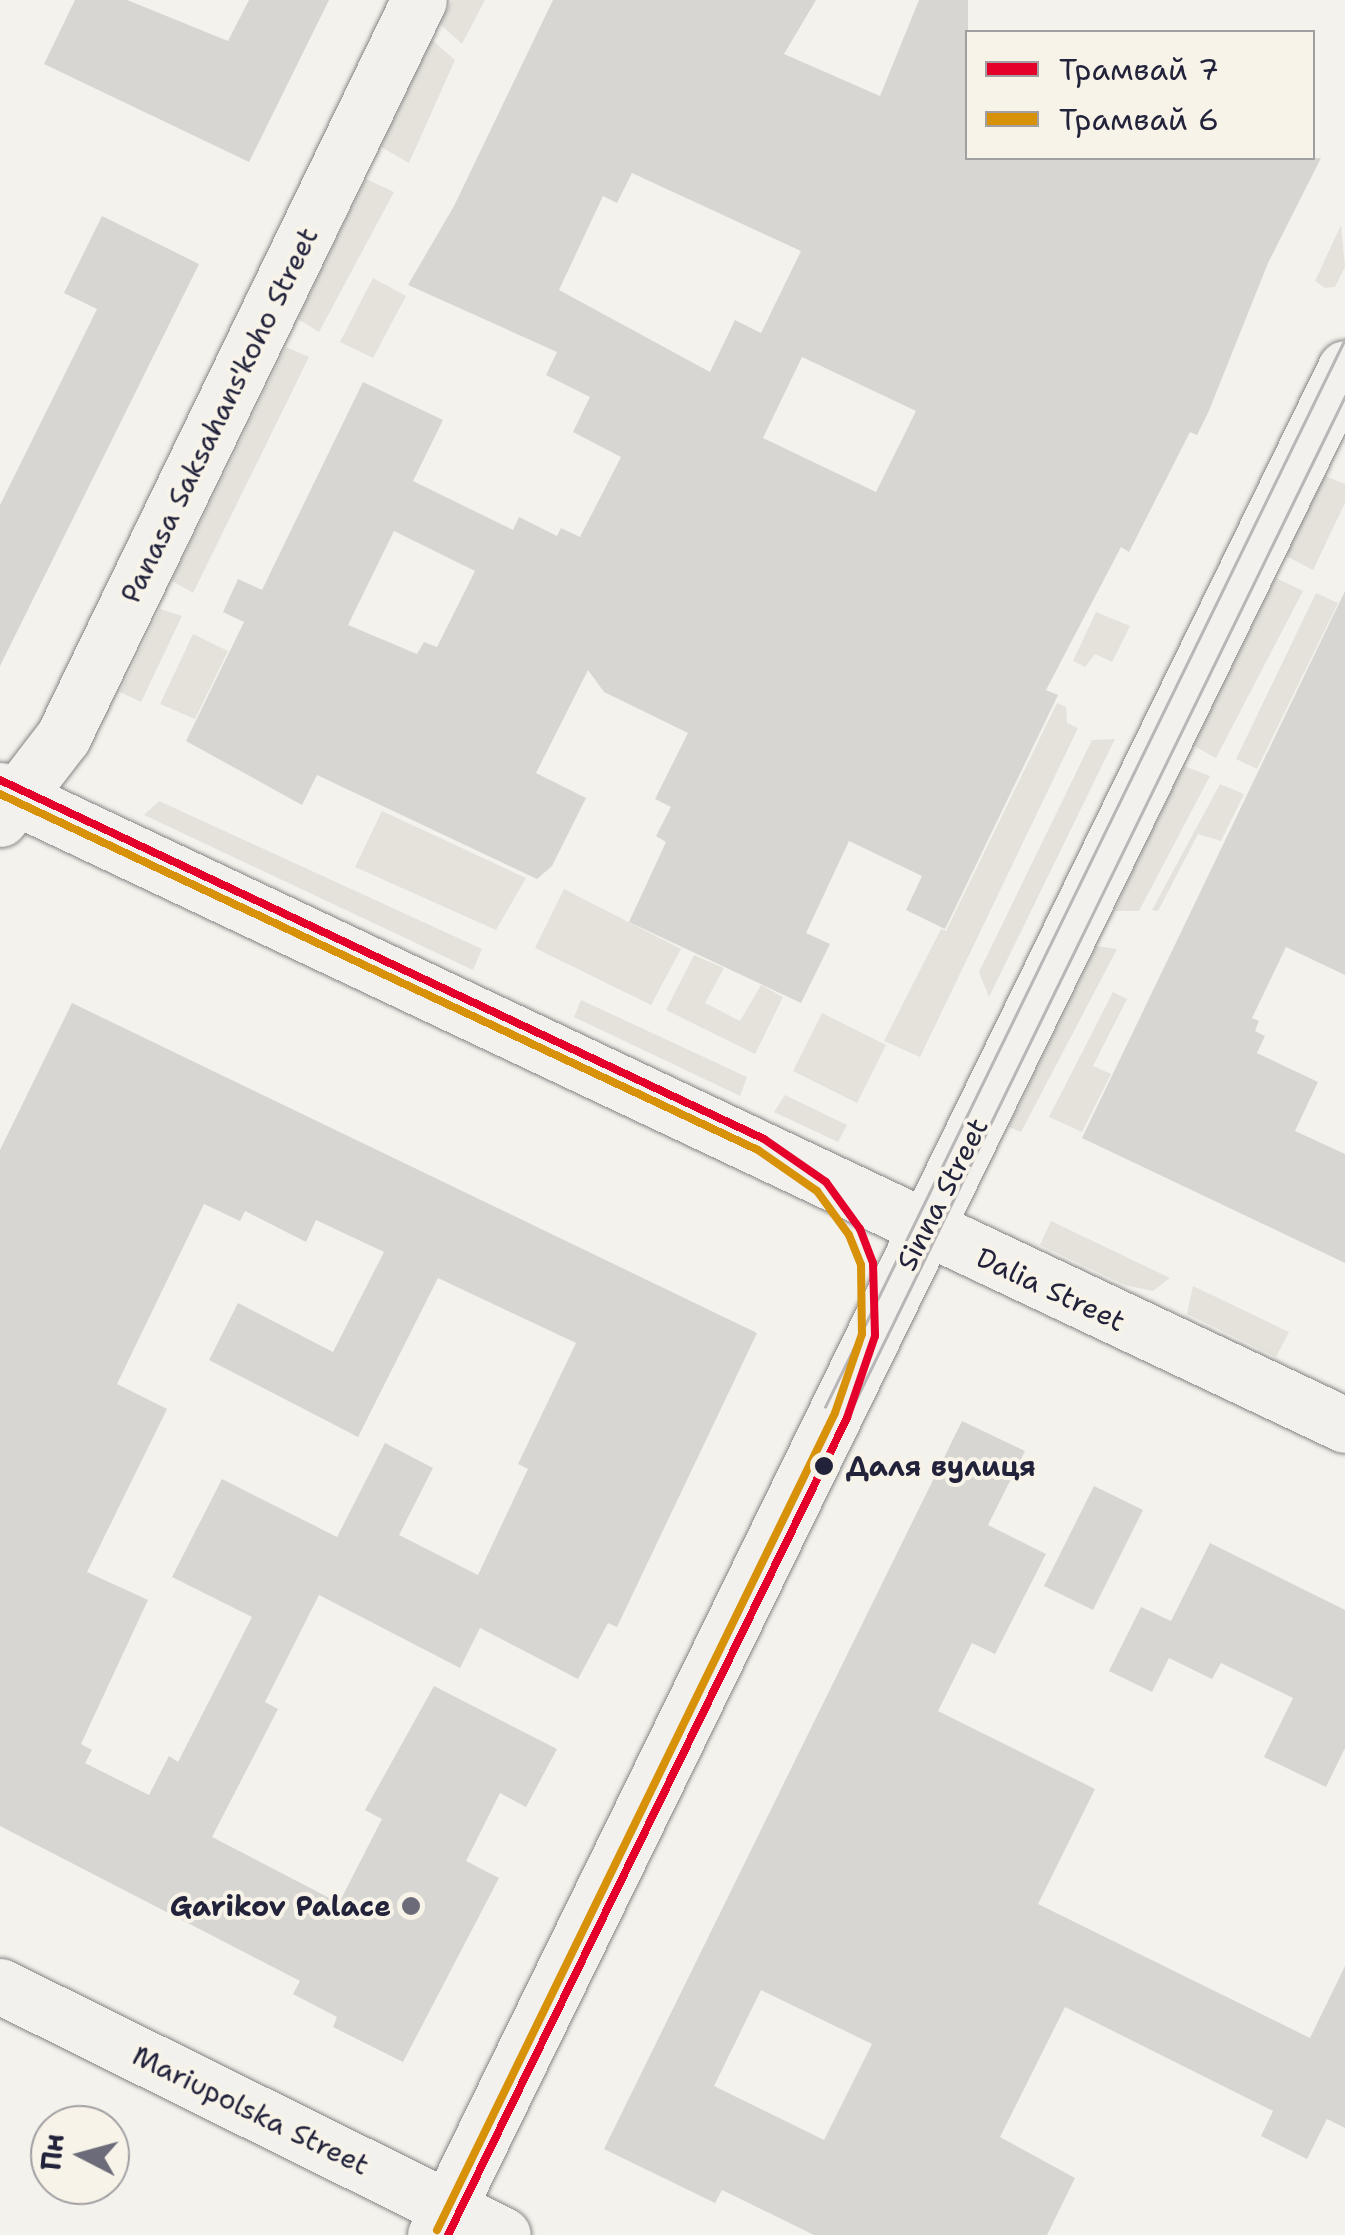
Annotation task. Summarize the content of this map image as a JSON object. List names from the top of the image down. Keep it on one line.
{"streets":{"street":["Panasa Saksahans'koho Street","Sinna Street","Dalia Street","Mariupolska Street"]},"crossings":[["Panasa Saksahans'koho Street","Dalia Street"],["Sinna Street","Dalia Street"],["Sinna Street","Mariupolska Street"]],"places":["Даля вулиця","Garikov Palace"],"lines":["tram line 7","tram line 6"],"legend":["Трамвай 7","Трамвай 6"],"north":"left"}
